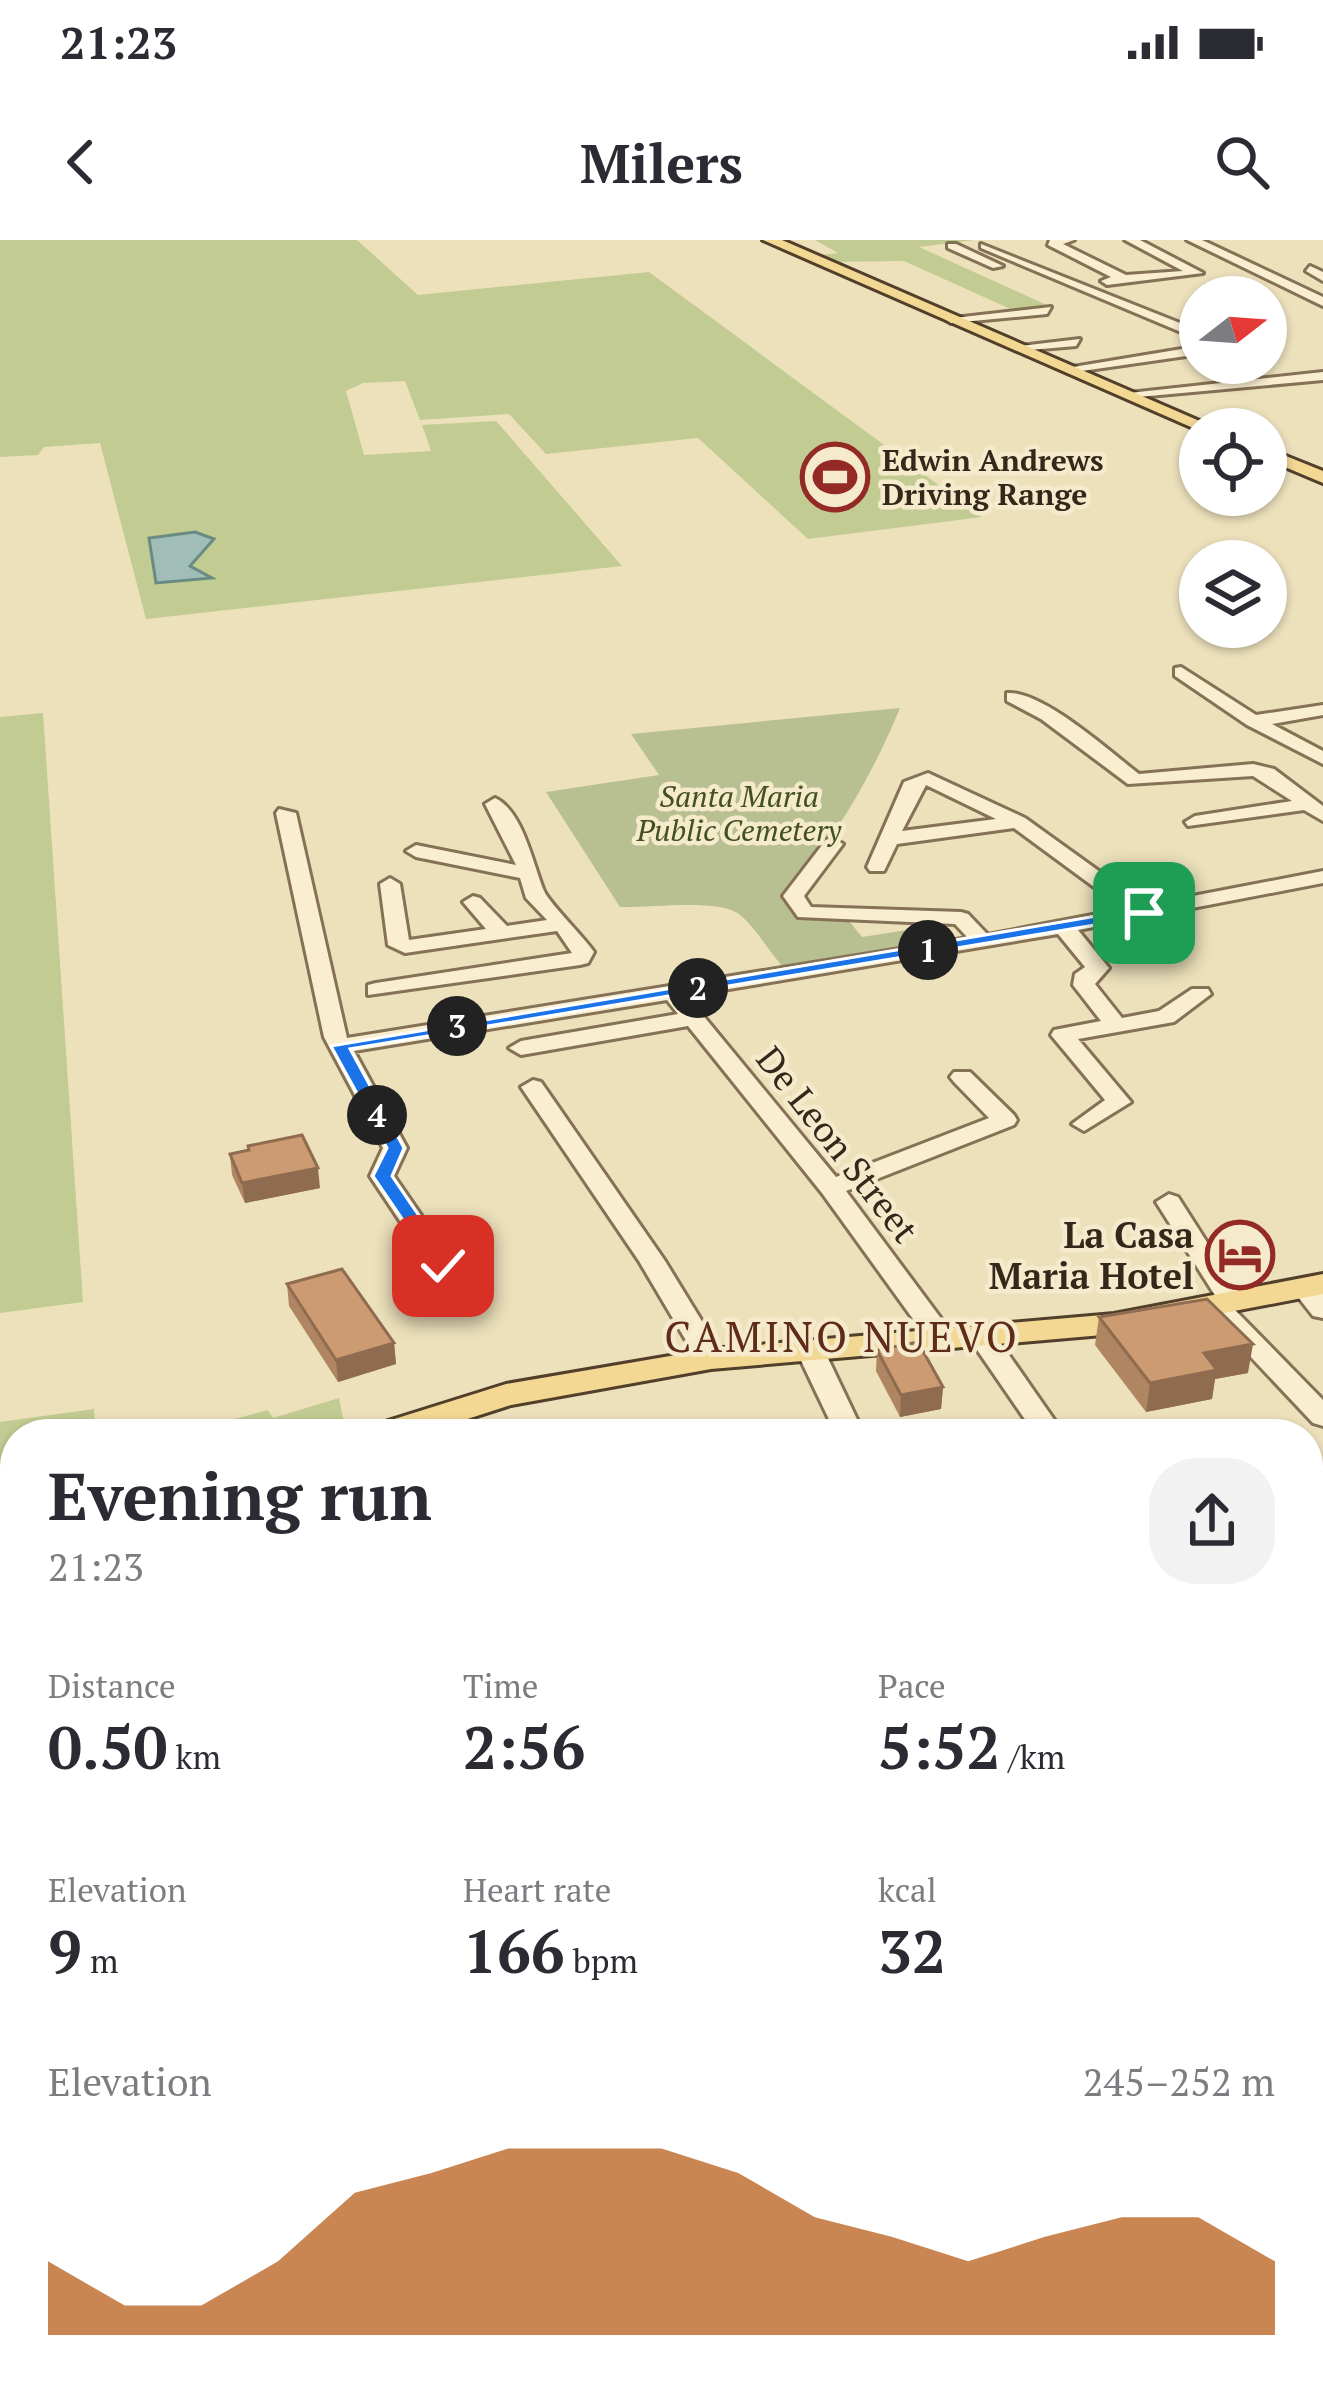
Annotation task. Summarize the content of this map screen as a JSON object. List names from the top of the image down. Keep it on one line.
{"streets":{"street":["De Leon Street"]},"districts":["CAMINO NUEVO"],"parks":["Santa Maria Public Cemetery"],"places":{"sports":["Edwin Andrews Driving Range"],"hotel":["La Casa Maria Hotel"]},"north":"right","page":{"status":"21:23","header":"Milers","pins":["1","2","3","4"],"heading":["Evening run","21:23"],"stats":[["Distance","0.50 km"],["Time","2:56"],["Pace","5:52 /km"],["Elevation","9 m"],["Heart rate","166 bpm"],["kcal","32"]],"chart":["Elevation","245–252 m"]}}
